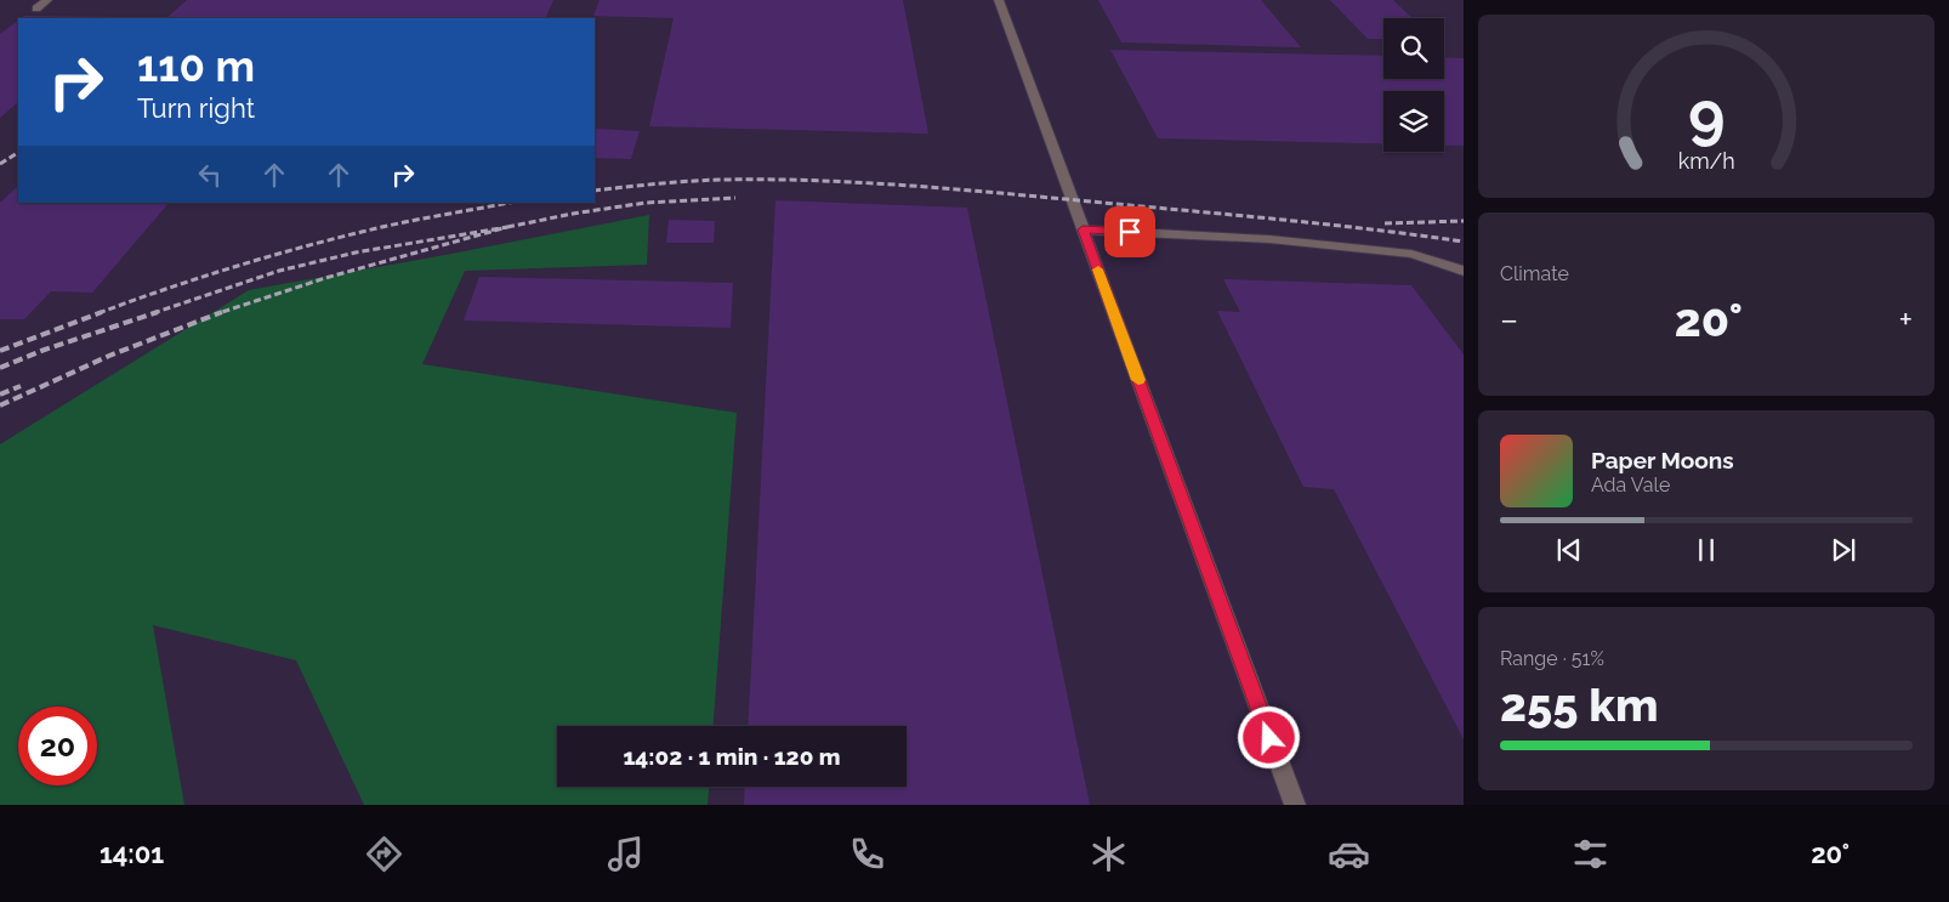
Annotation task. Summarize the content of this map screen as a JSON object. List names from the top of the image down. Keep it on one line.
{"page":{"turn":["110 m","Turn right"],"tile":["Climate",["Range · 51%","255 km"]],"heat":["−","20°","+"],"song":["Paper Moons","Ada Vale"],"limit":"20","trip":"14:02 · 1 min · 120 m","tabs":["14:01","20°"],"gauge":["9","km/h"]}}
